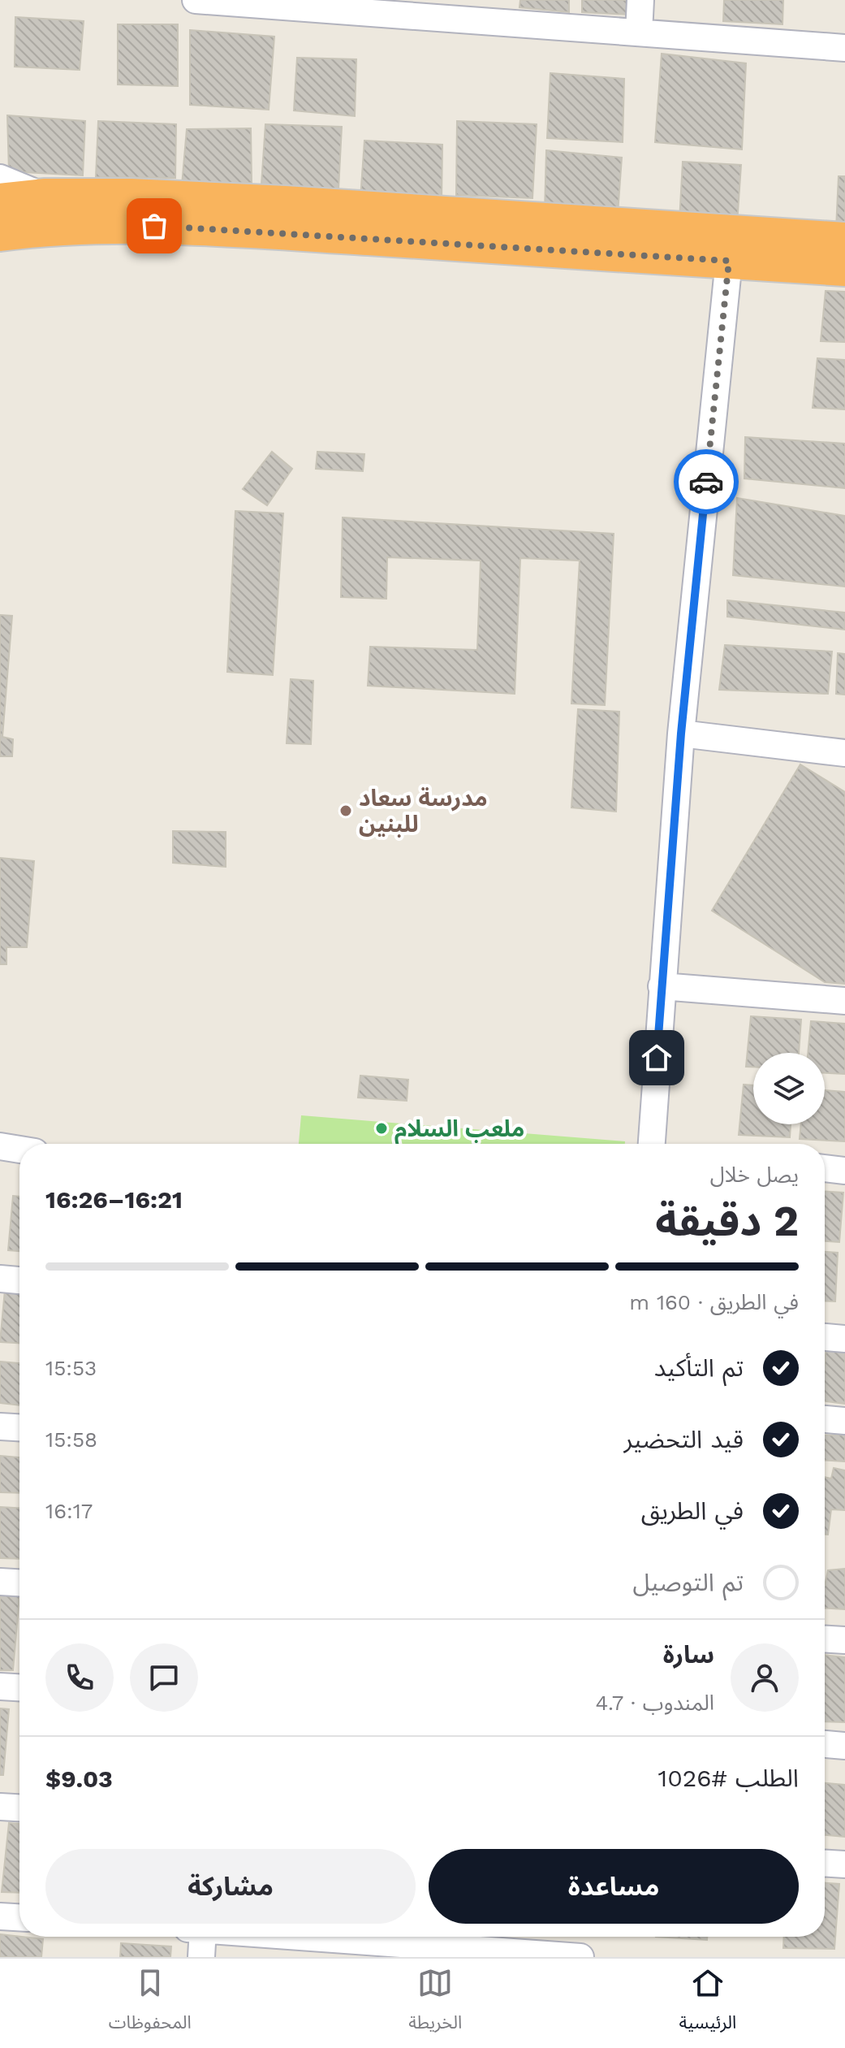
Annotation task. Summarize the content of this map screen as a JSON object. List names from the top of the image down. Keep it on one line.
{"places":["مدرسة سعاد للبنين","ملعب السلام"],"page":{"heading":["2 دقيقة","يصل خلال","16:21–16:26"],"panel":["سارة","المندوب · 4.7","الطلب #1026","$9.03"],"bar":"في الطريق · 160 m","list":[["تم التأكيد","15:53"],["قيد التحضير","15:58"],["في الطريق","16:17"],"تم التوصيل"],"buttons":["مساعدة","مشاركة"],"tabs":["الرئيسية","الخريطة","المحفوظات"]}}
